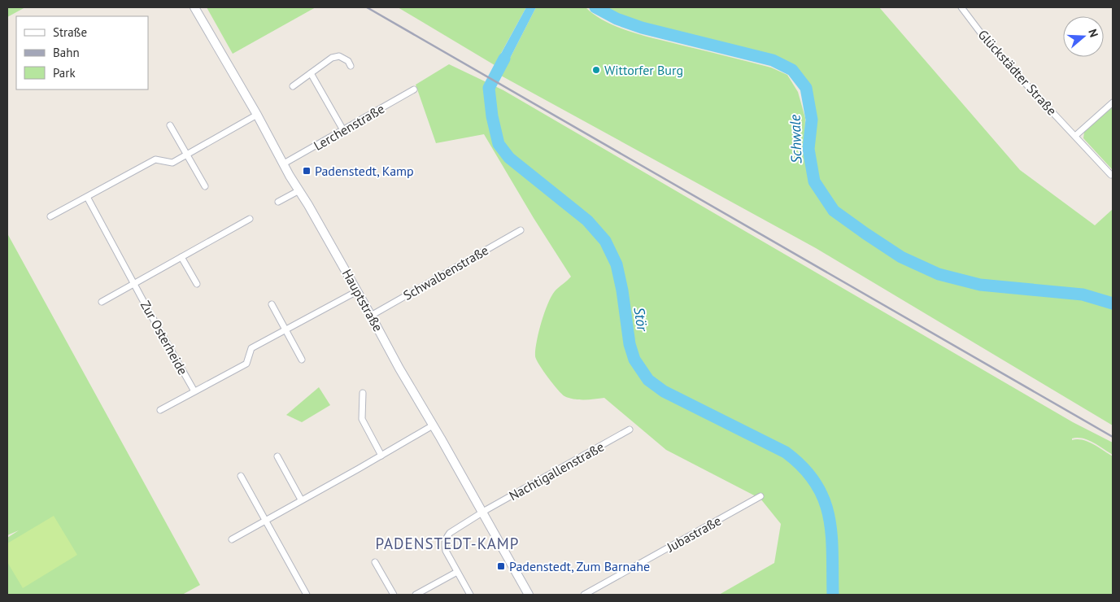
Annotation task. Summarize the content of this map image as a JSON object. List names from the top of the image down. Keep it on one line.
{"streets":{"street":["Glückstädter Straße","Lerchenstraße","Schwalbenstraße","Hauptstraße","Zur Osterheide","Nachtigallenstraße","Jubastraße"]},"crossings":[["Lerchenstraße","Hauptstraße"],["Schwalbenstraße","Hauptstraße"],["Hauptstraße","Nachtigallenstraße"]],"districts":["PADENSTEDT-KAMP"],"water":["Schwale","Stör"],"places":{"other":["Wittorfer Burg"],"transit":["Padenstedt, Kamp","Padenstedt, Zum Barnahe"]},"legend":["Straße","Bahn","Park"],"north":"right"}
